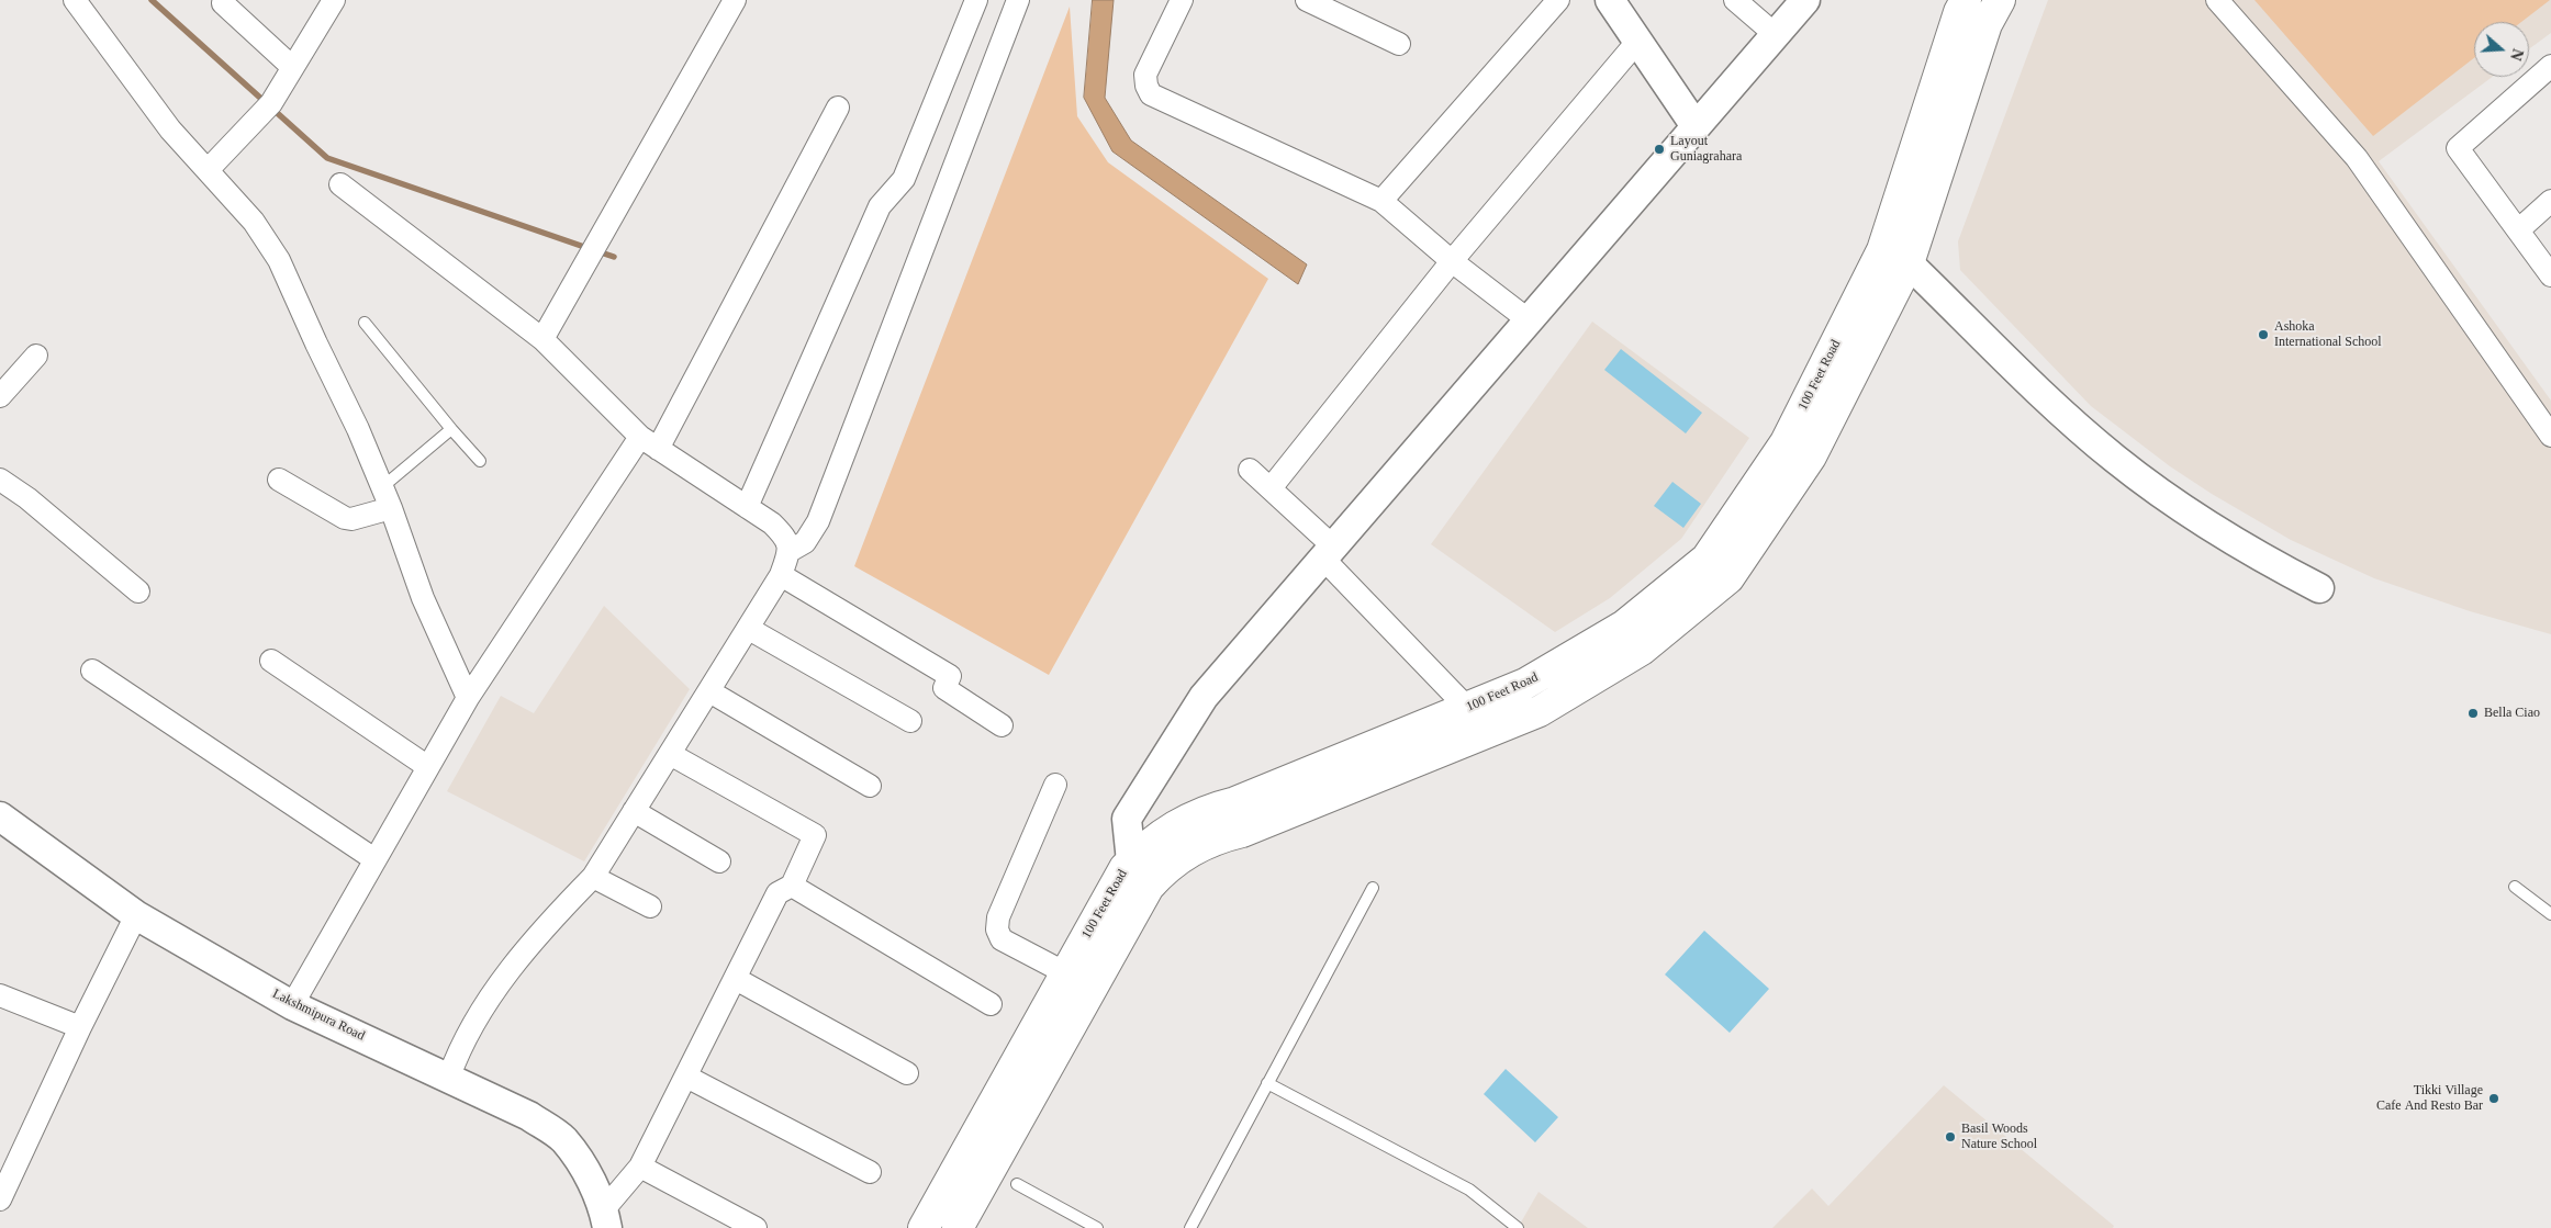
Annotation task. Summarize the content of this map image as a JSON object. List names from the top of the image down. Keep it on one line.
{"streets":{"main road":["100 Feet Road"],"street":["Lakshmipura Road"]},"places":["Layout Guniagrahara","Ashoka International School","Bella Ciao","Tikki Village Cafe And Resto Bar","Basil Woods Nature School"],"north":"right"}
